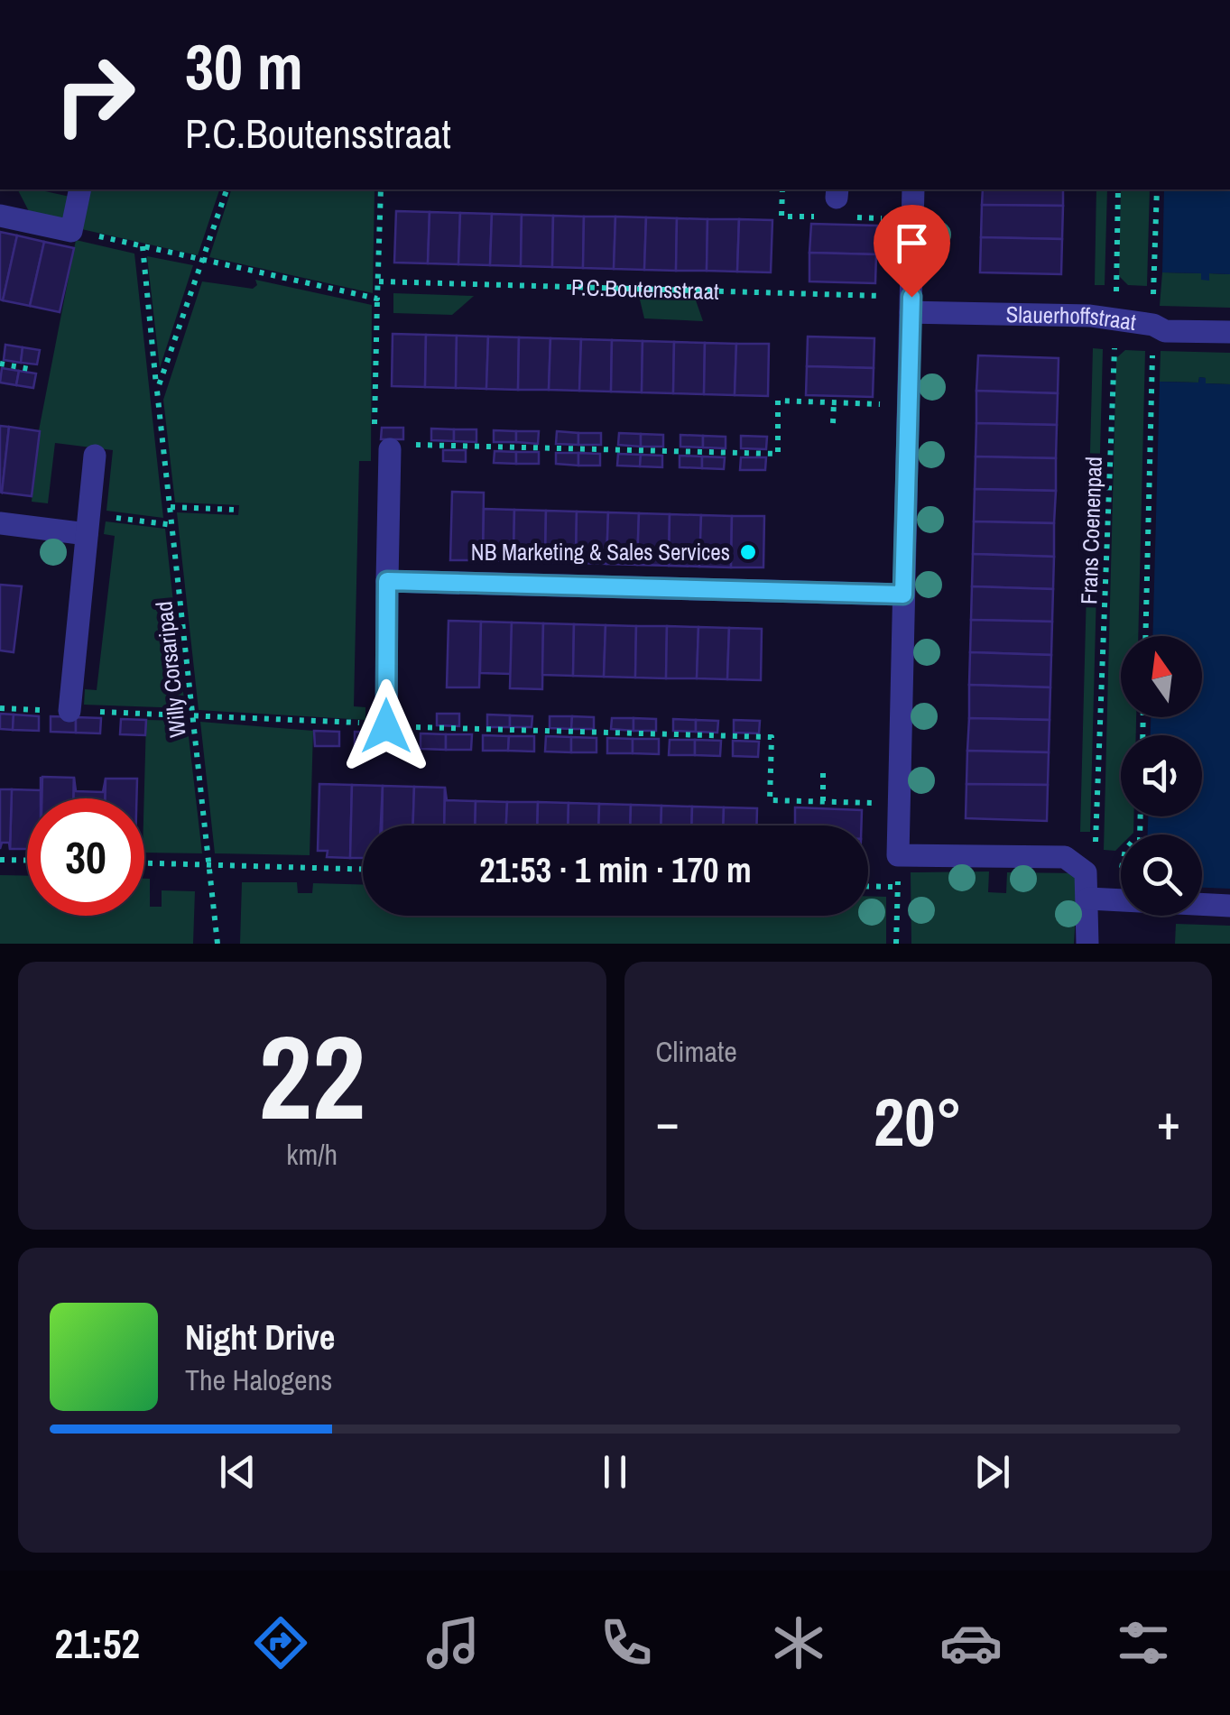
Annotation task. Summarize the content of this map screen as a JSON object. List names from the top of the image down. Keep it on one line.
{"streets":{"street":["Slauerhoffstraat"],"path":["P.C.Boutensstraat","Frans Coenenpad","Willy Corsaripad"]},"crossings":[["P.C.Boutensstraat","Slauerhoffstraat"],["Slauerhoffstraat","Frans Coenenpad"]],"places":["NB Marketing & Sales Services"],"north":"top","page":{"turn":["30 m","P.C.Boutensstraat"],"limit":"30","trip":"21:53 · 1 min · 170 m","tile":[["22","km/h"],"Climate"],"heat":["−","20°","+"],"song":["Night Drive","The Halogens"],"tabs":"21:52"}}
